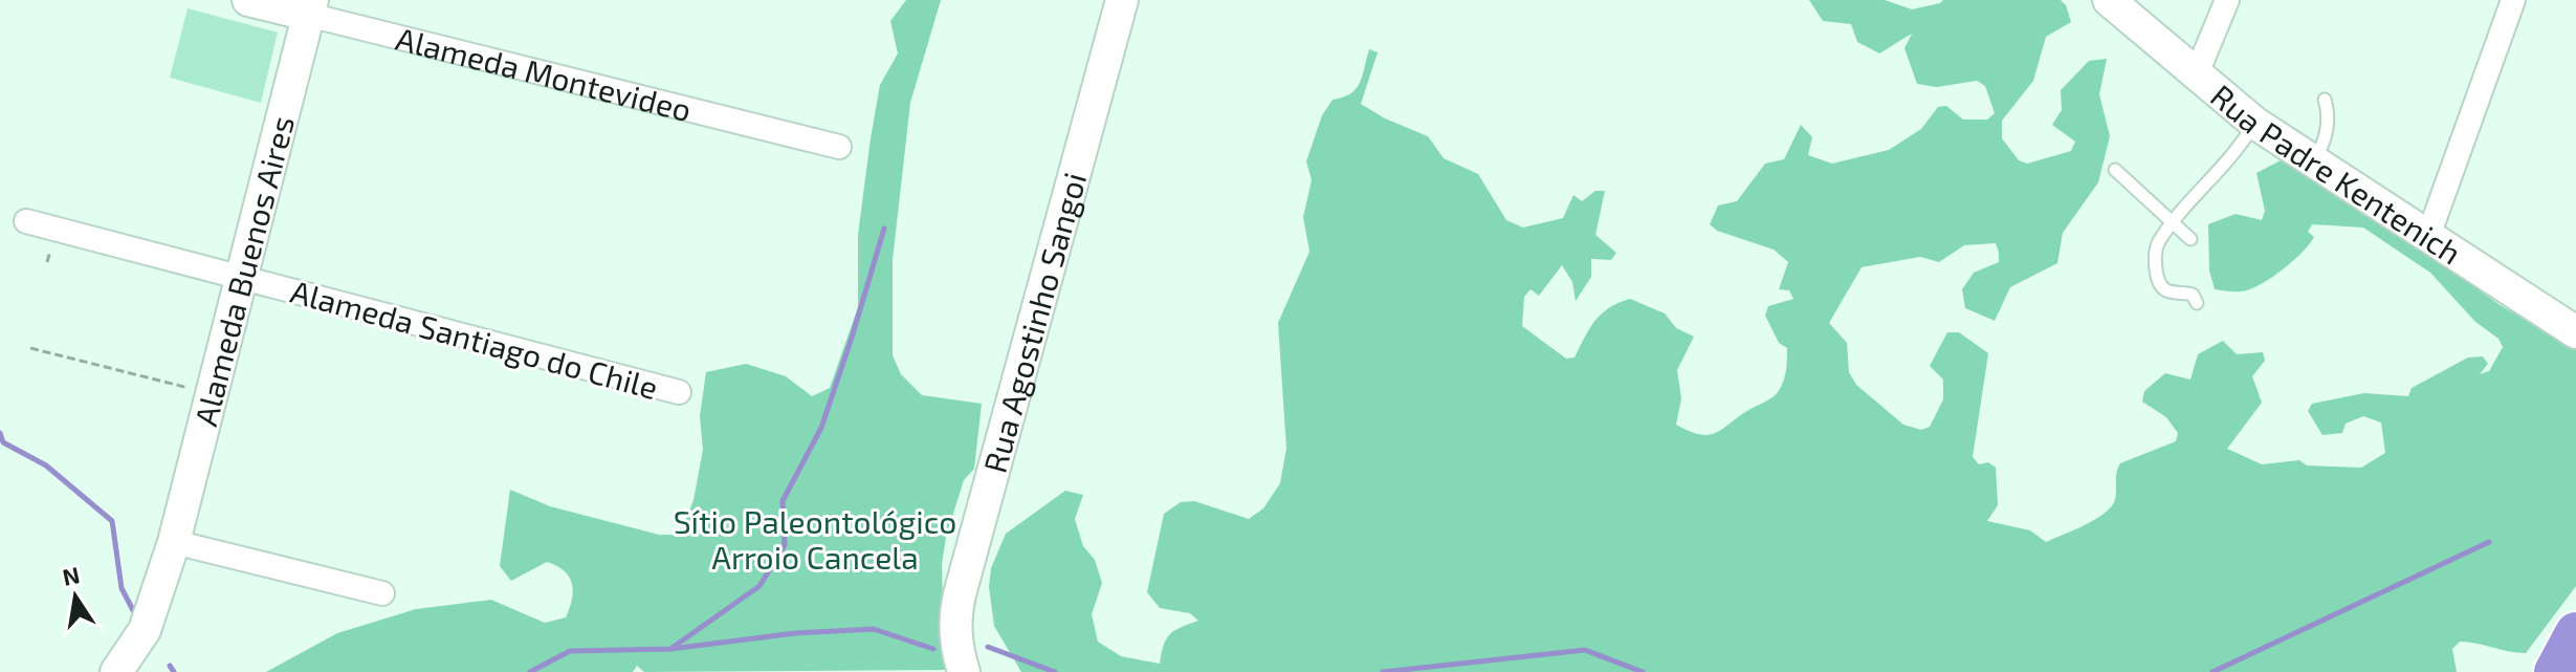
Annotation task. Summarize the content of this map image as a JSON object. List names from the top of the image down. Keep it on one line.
{"streets":{"street":["Alameda Montevideo","Rua Padre Kentenich","Alameda Buenos Aires","Rua Agostinho Sangoi","Alameda Santiago do Chile"]},"crossings":[["Alameda Montevideo","Alameda Buenos Aires"],["Alameda Buenos Aires","Alameda Santiago do Chile"]],"parks":["Sítio Paleontológico Arroio Cancela"],"north":"top"}
